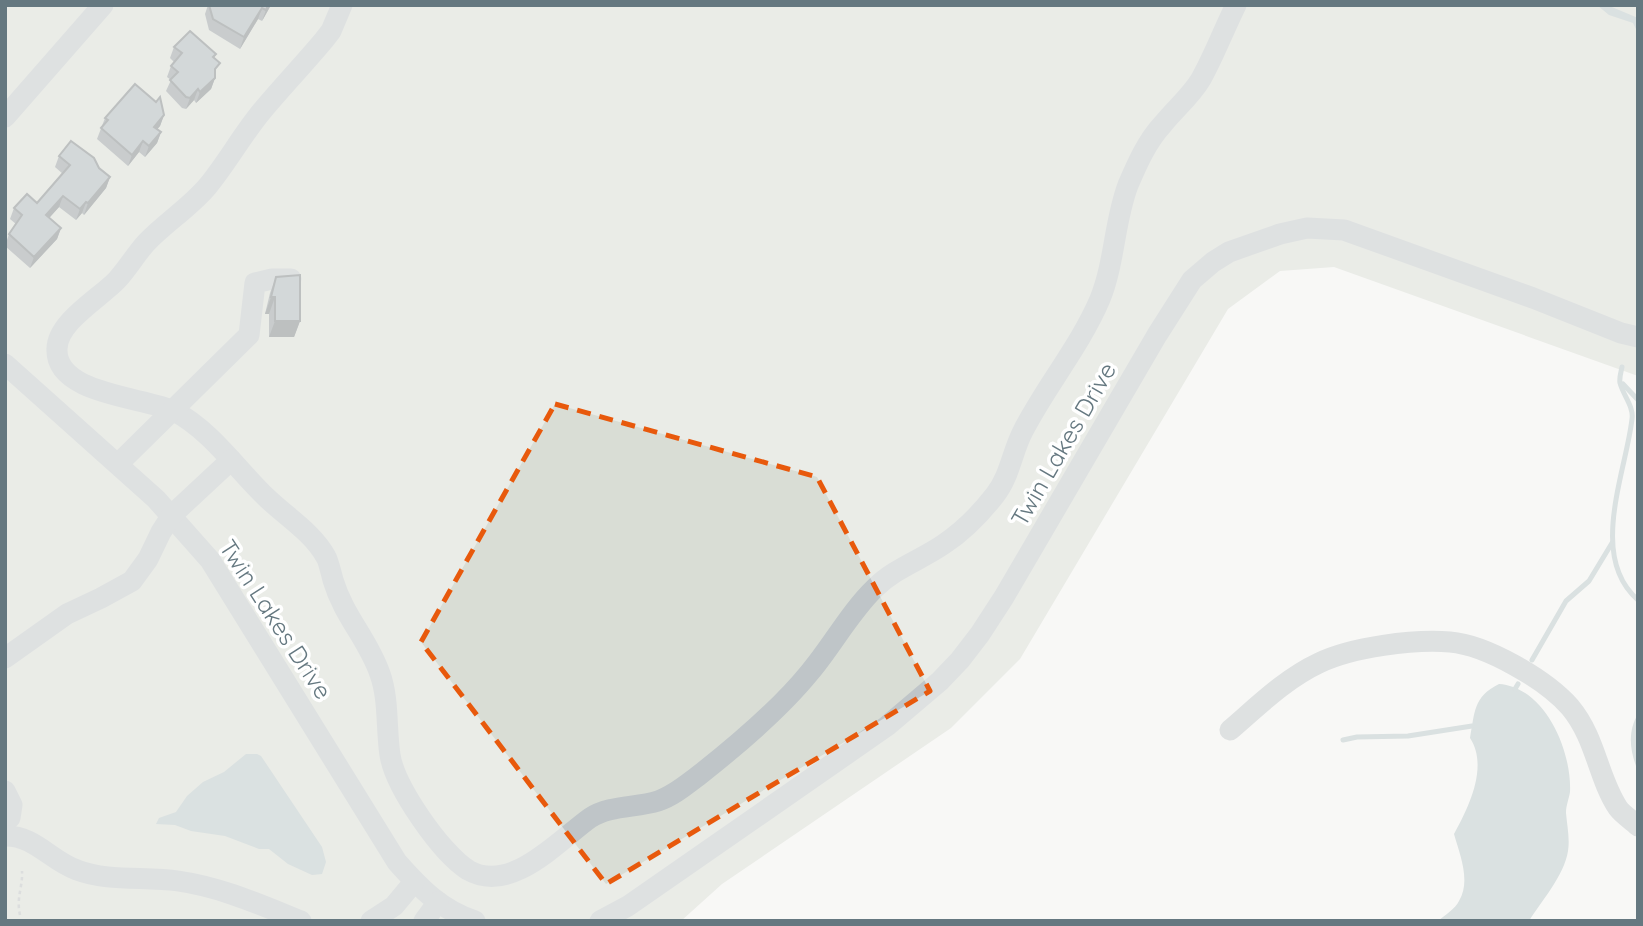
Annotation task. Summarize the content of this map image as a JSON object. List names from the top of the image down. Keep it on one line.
{"streets":{"street":["Twin Lakes Drive"]}}
